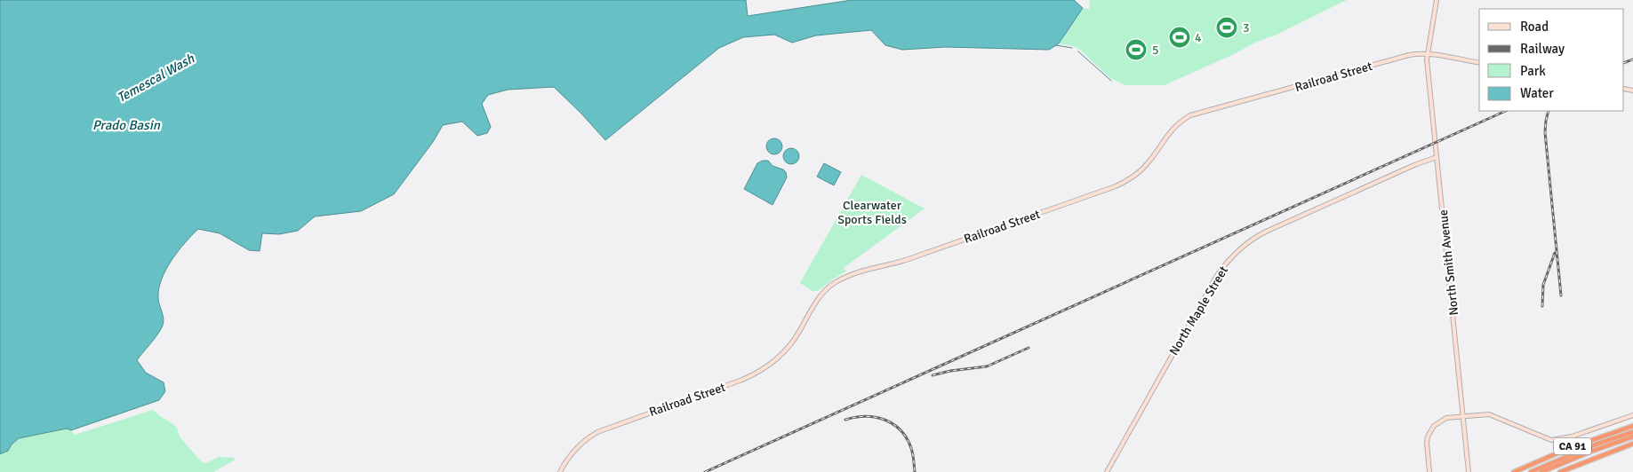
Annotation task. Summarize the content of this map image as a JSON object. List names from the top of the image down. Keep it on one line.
{"streets":{"highway":["CA 91"],"main road":["Railroad Street","North Smith Avenue","North Maple Street"]},"crossings":[["Railroad Street","North Smith Avenue"],["North Smith Avenue","North Maple Street"]],"water":["Temescal Wash","Prado Basin"],"parks":["Clearwater Sports Fields"],"places":{"sports":["3","4","5"]},"legend":["Road","Railway","Park","Water"]}
